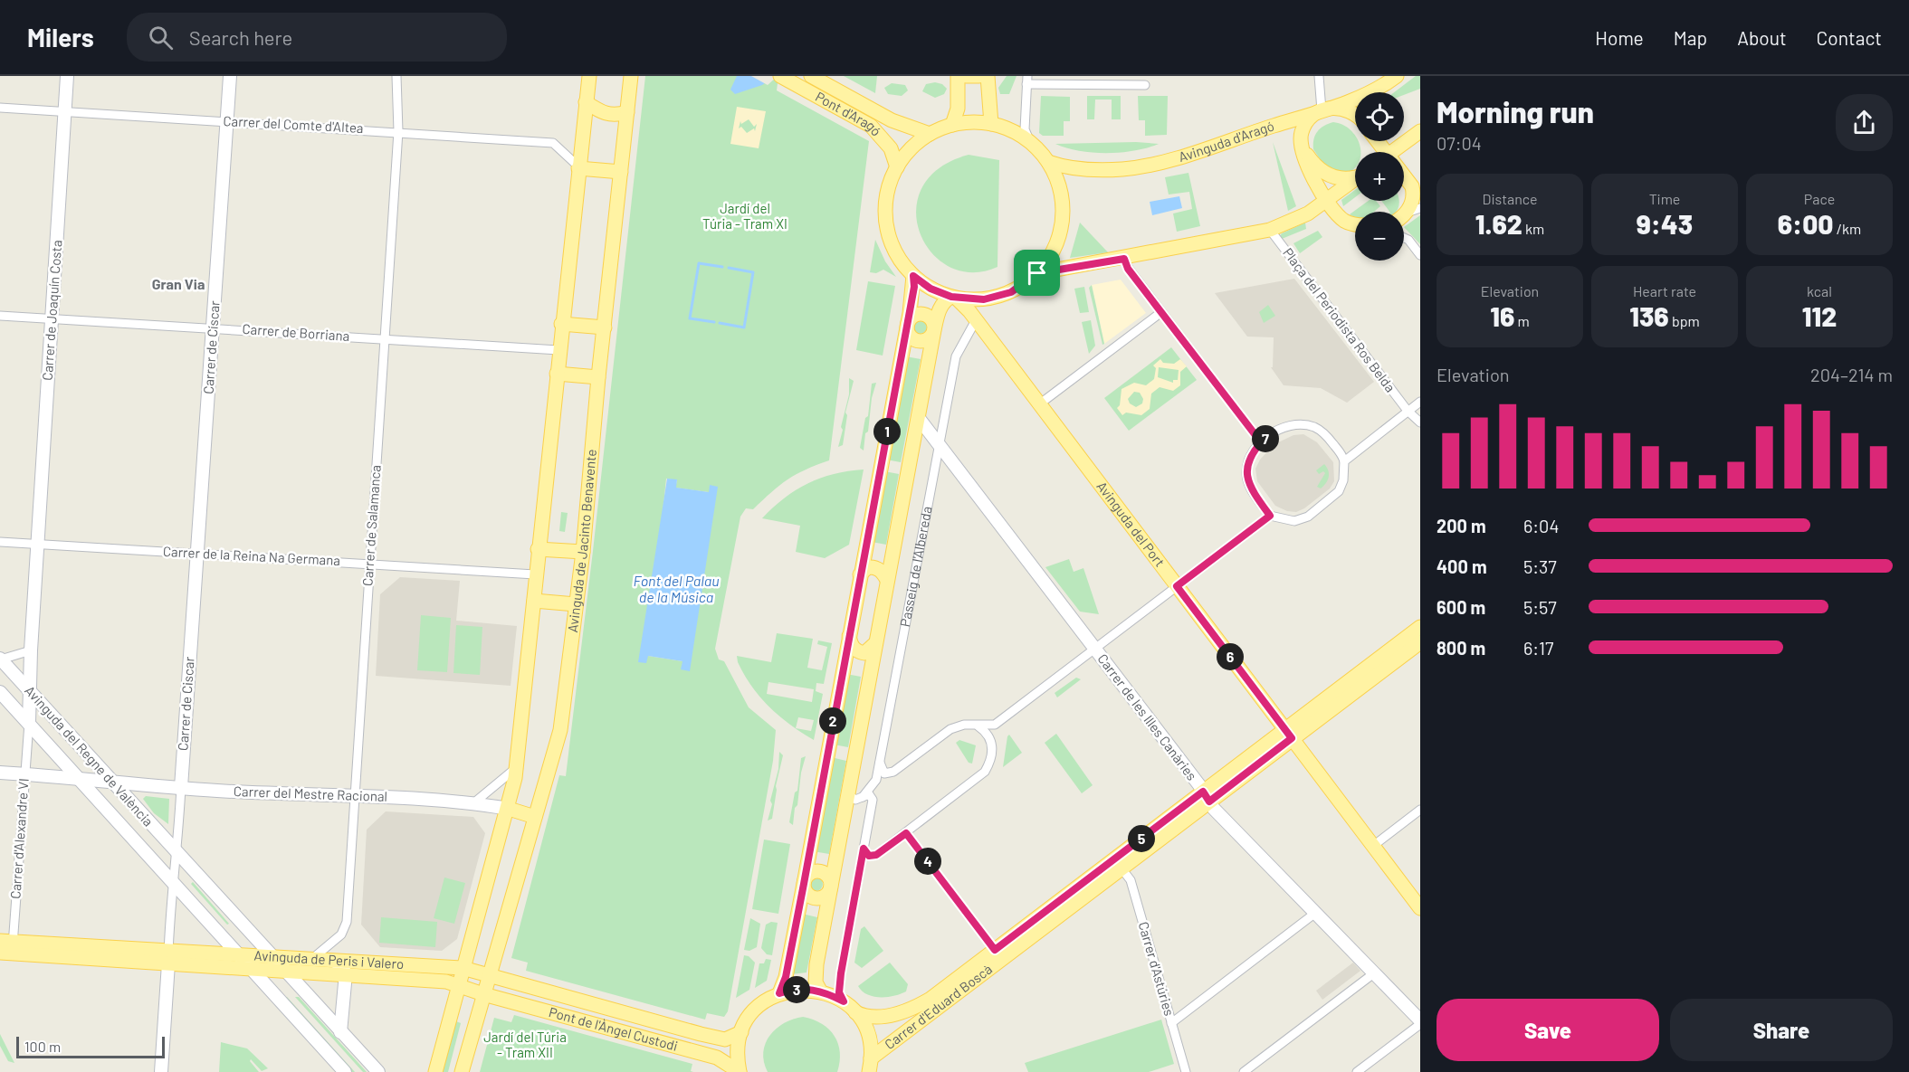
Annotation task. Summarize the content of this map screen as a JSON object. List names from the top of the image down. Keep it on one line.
{"streets":{"main road":["Pont d'Aragó","Avinguda d'Aragó","Avinguda del Port","Avinguda de Jacinto Benavente","Passeig de l'Albereda","Avinguda de Peris i Valero","Carrer d'Eduard Boscà","Pont de l'Àngel Custodi"],"street":["Carrer del Comte d'Altea","Carrer de Joaquín Costa","Plaça del Periodista Ros Belda","Carrer de Borriana","Carrer de Císcar","Carrer de Salamanca","Carrer de la Reina Na Germana","Carrer de Ciscar","Carrer de les Illes Canàries","Avinguda del Regne de València","Carrer del Mestre Racional","Carrer d'Alexandre VI","Carrer d'Astúries"]},"crossings":[["Pont d'Aragó","Avinguda d'Aragó"],["Pont d'Aragó","Avinguda del Port"],["Pont d'Aragó","Passeig de l'Albereda"],["Carrer del Comte d'Altea","Carrer de Joaquín Costa"],["Carrer del Comte d'Altea","Carrer de Císcar"],["Carrer del Comte d'Altea","Carrer de Salamanca"],["Avinguda d'Aragó","Avinguda del Port"],["Avinguda d'Aragó","Passeig de l'Albereda"],["Carrer de Joaquín Costa","Carrer de Borriana"],["Carrer de Joaquín Costa","Carrer de la Reina Na Germana"],["Carrer de Joaquín Costa","Avinguda del Regne de València"],["Carrer de Joaquín Costa","Carrer d'Alexandre VI"],["Carrer de Borriana","Carrer de Císcar"],["Carrer de Borriana","Carrer de Salamanca"],["Carrer de Císcar","Carrer de la Reina Na Germana"],["Carrer de Císcar","Carrer de Ciscar"],["Avinguda del Port","Passeig de l'Albereda"],["Avinguda del Port","Carrer d'Eduard Boscà"],["Carrer de Salamanca","Carrer de la Reina Na Germana"],["Carrer de Salamanca","Carrer del Mestre Racional"],["Carrer de Salamanca","Avinguda de Peris i Valero"],["Avinguda de Jacinto Benavente","Avinguda de Peris i Valero"],["Avinguda de Jacinto Benavente","Pont de l'Àngel Custodi"],["Carrer de la Reina Na Germana","Carrer de Ciscar"],["Passeig de l'Albereda","Carrer de les Illes Canàries"],["Carrer de Ciscar","Avinguda del Regne de València"],["Carrer de Ciscar","Carrer del Mestre Racional"],["Carrer de les Illes Canàries","Carrer d'Eduard Boscà"],["Avinguda del Regne de València","Carrer del Mestre Racional"],["Avinguda del Regne de València","Carrer d'Alexandre VI"],["Avinguda del Regne de València","Avinguda de Peris i Valero"],["Carrer del Mestre Racional","Carrer d'Alexandre VI"],["Carrer d'Alexandre VI","Avinguda de Peris i Valero"],["Avinguda de Peris i Valero","Pont de l'Àngel Custodi"],["Carrer d'Astúries","Carrer d'Eduard Boscà"]],"districts":["Gran Via"],"water":["Font del Palau de la Música"],"parks":["Jardí del Túria - Tram XI","Jardí del Túria - Tram XII"],"scale_bar":"100 m","page":{"header":"Milers","search":"Search here","nav":["Home","Map","About","Contact"],"heading":["Morning run","07:04"],"map_buttons":["+","−"],"stats":[["Distance","1.62 km"],["Time","9:43"],["Pace","6:00 /km"],["Elevation","16 m"],["Heart rate","136 bpm"],["kcal","112"]],"chart":["Elevation","204–214 m"],"pins":["1","7","6","2","5","4","3"],"list":[{"name":"200 m","note":"6:04"},{"name":"400 m","note":"5:37"},{"name":"600 m","note":"5:57"},{"name":"800 m","note":"6:17"}],"buttons":["Save","Share"],"scale":"100 m"}}
